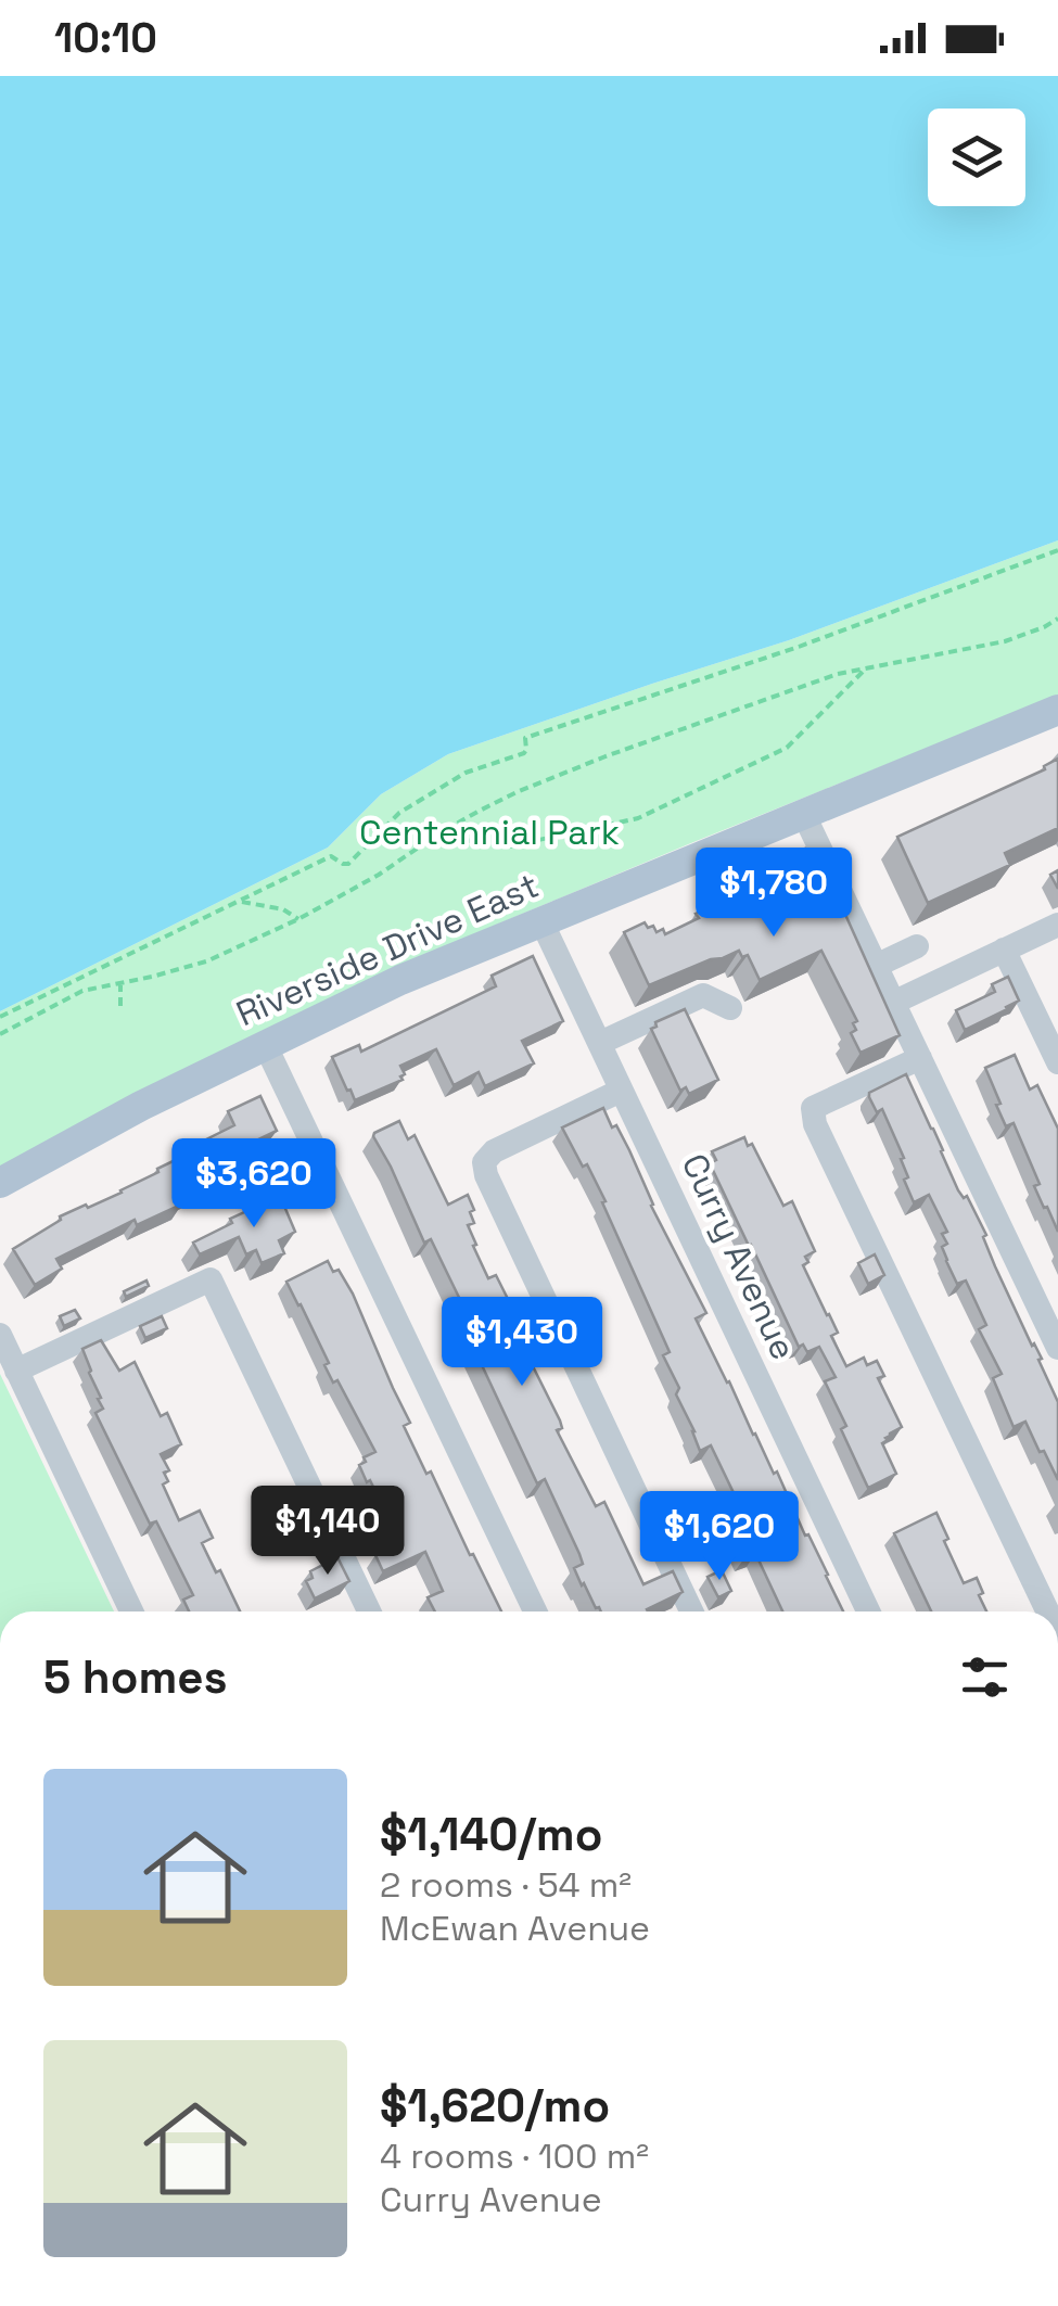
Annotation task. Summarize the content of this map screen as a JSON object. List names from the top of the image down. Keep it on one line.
{"streets":{"main road":["Riverside Drive East"],"street":["Curry Avenue"]},"crossings":[["Riverside Drive East","Curry Avenue"]],"parks":["Centennial Park"],"page":{"status":"10:10","price":["$1,780","$3,620","$1,430","$1,140","$1,620"],"heading":"5 homes","list":[{"name":"$1,140/mo","note":"2 rooms · 54 m² · McEwan Avenue"},{"name":"$1,620/mo","note":"4 rooms · 100 m² · Curry Avenue"}]}}
